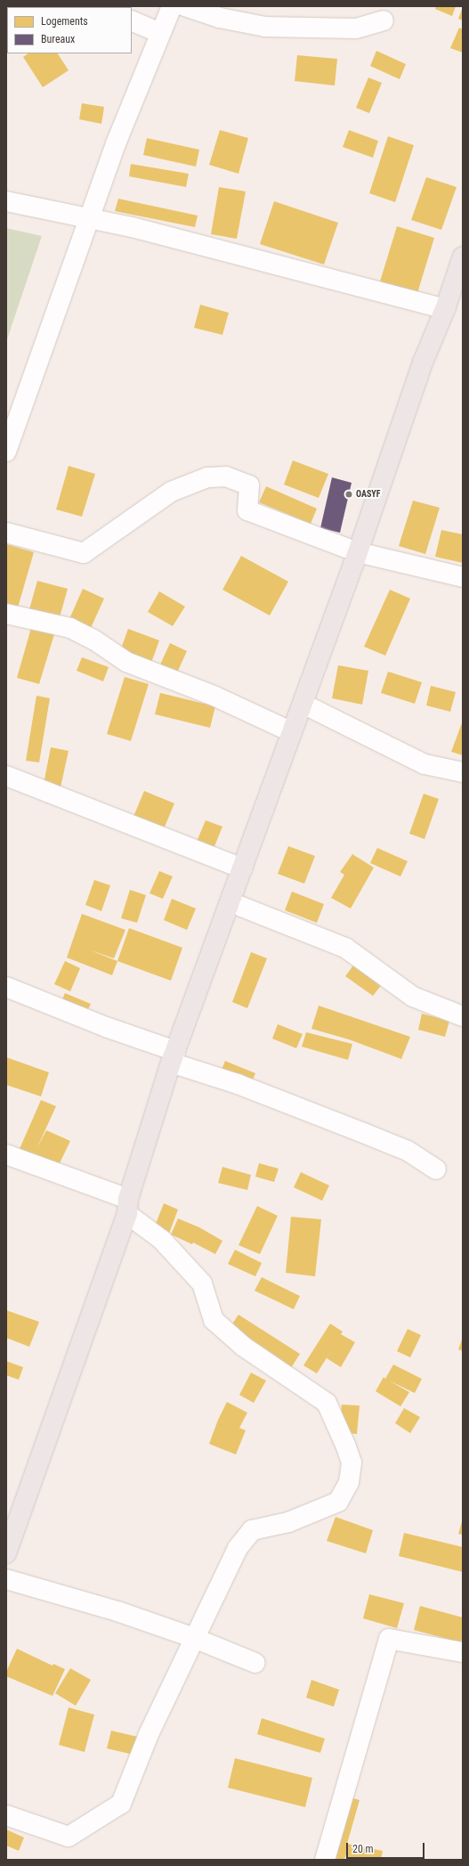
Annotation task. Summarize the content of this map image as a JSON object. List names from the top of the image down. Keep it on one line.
{"places":["OASYF"],"legend":["Logements","Bureaux"],"scale_bar":"20 m"}
